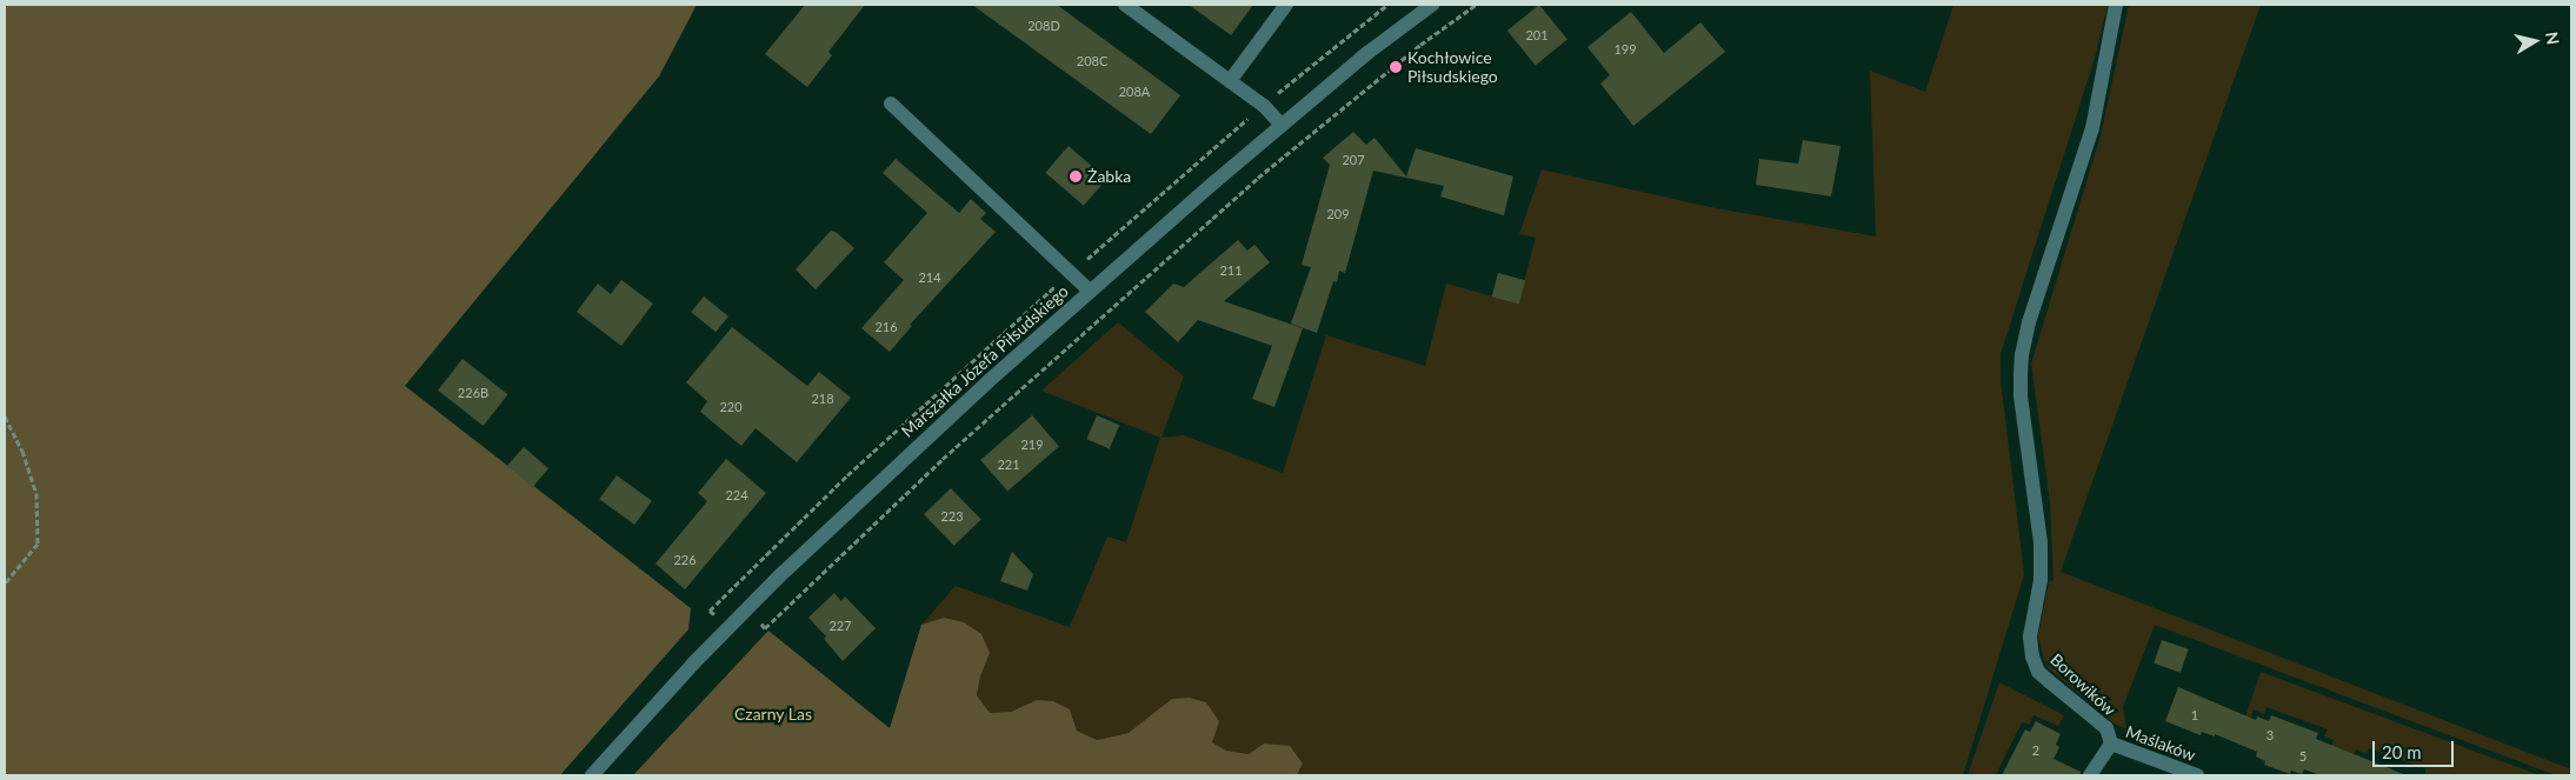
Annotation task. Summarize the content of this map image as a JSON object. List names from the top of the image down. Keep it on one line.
{"streets":{"street":["Marszałka Józefa Piłsudskiego","Borowików","Maślaków"]},"crossings":[["Borowików","Maślaków"]],"parks":["Czarny Las"],"places":["Kochłowice Piłsudskiego","Żabka"],"house_numbers":["208D","201","199","208C","208A","207","209","211","214","216","226B","218","220","219","221","224","223","226","227","1","3","2","5"],"scale_bar":"20 m","north":"right"}
